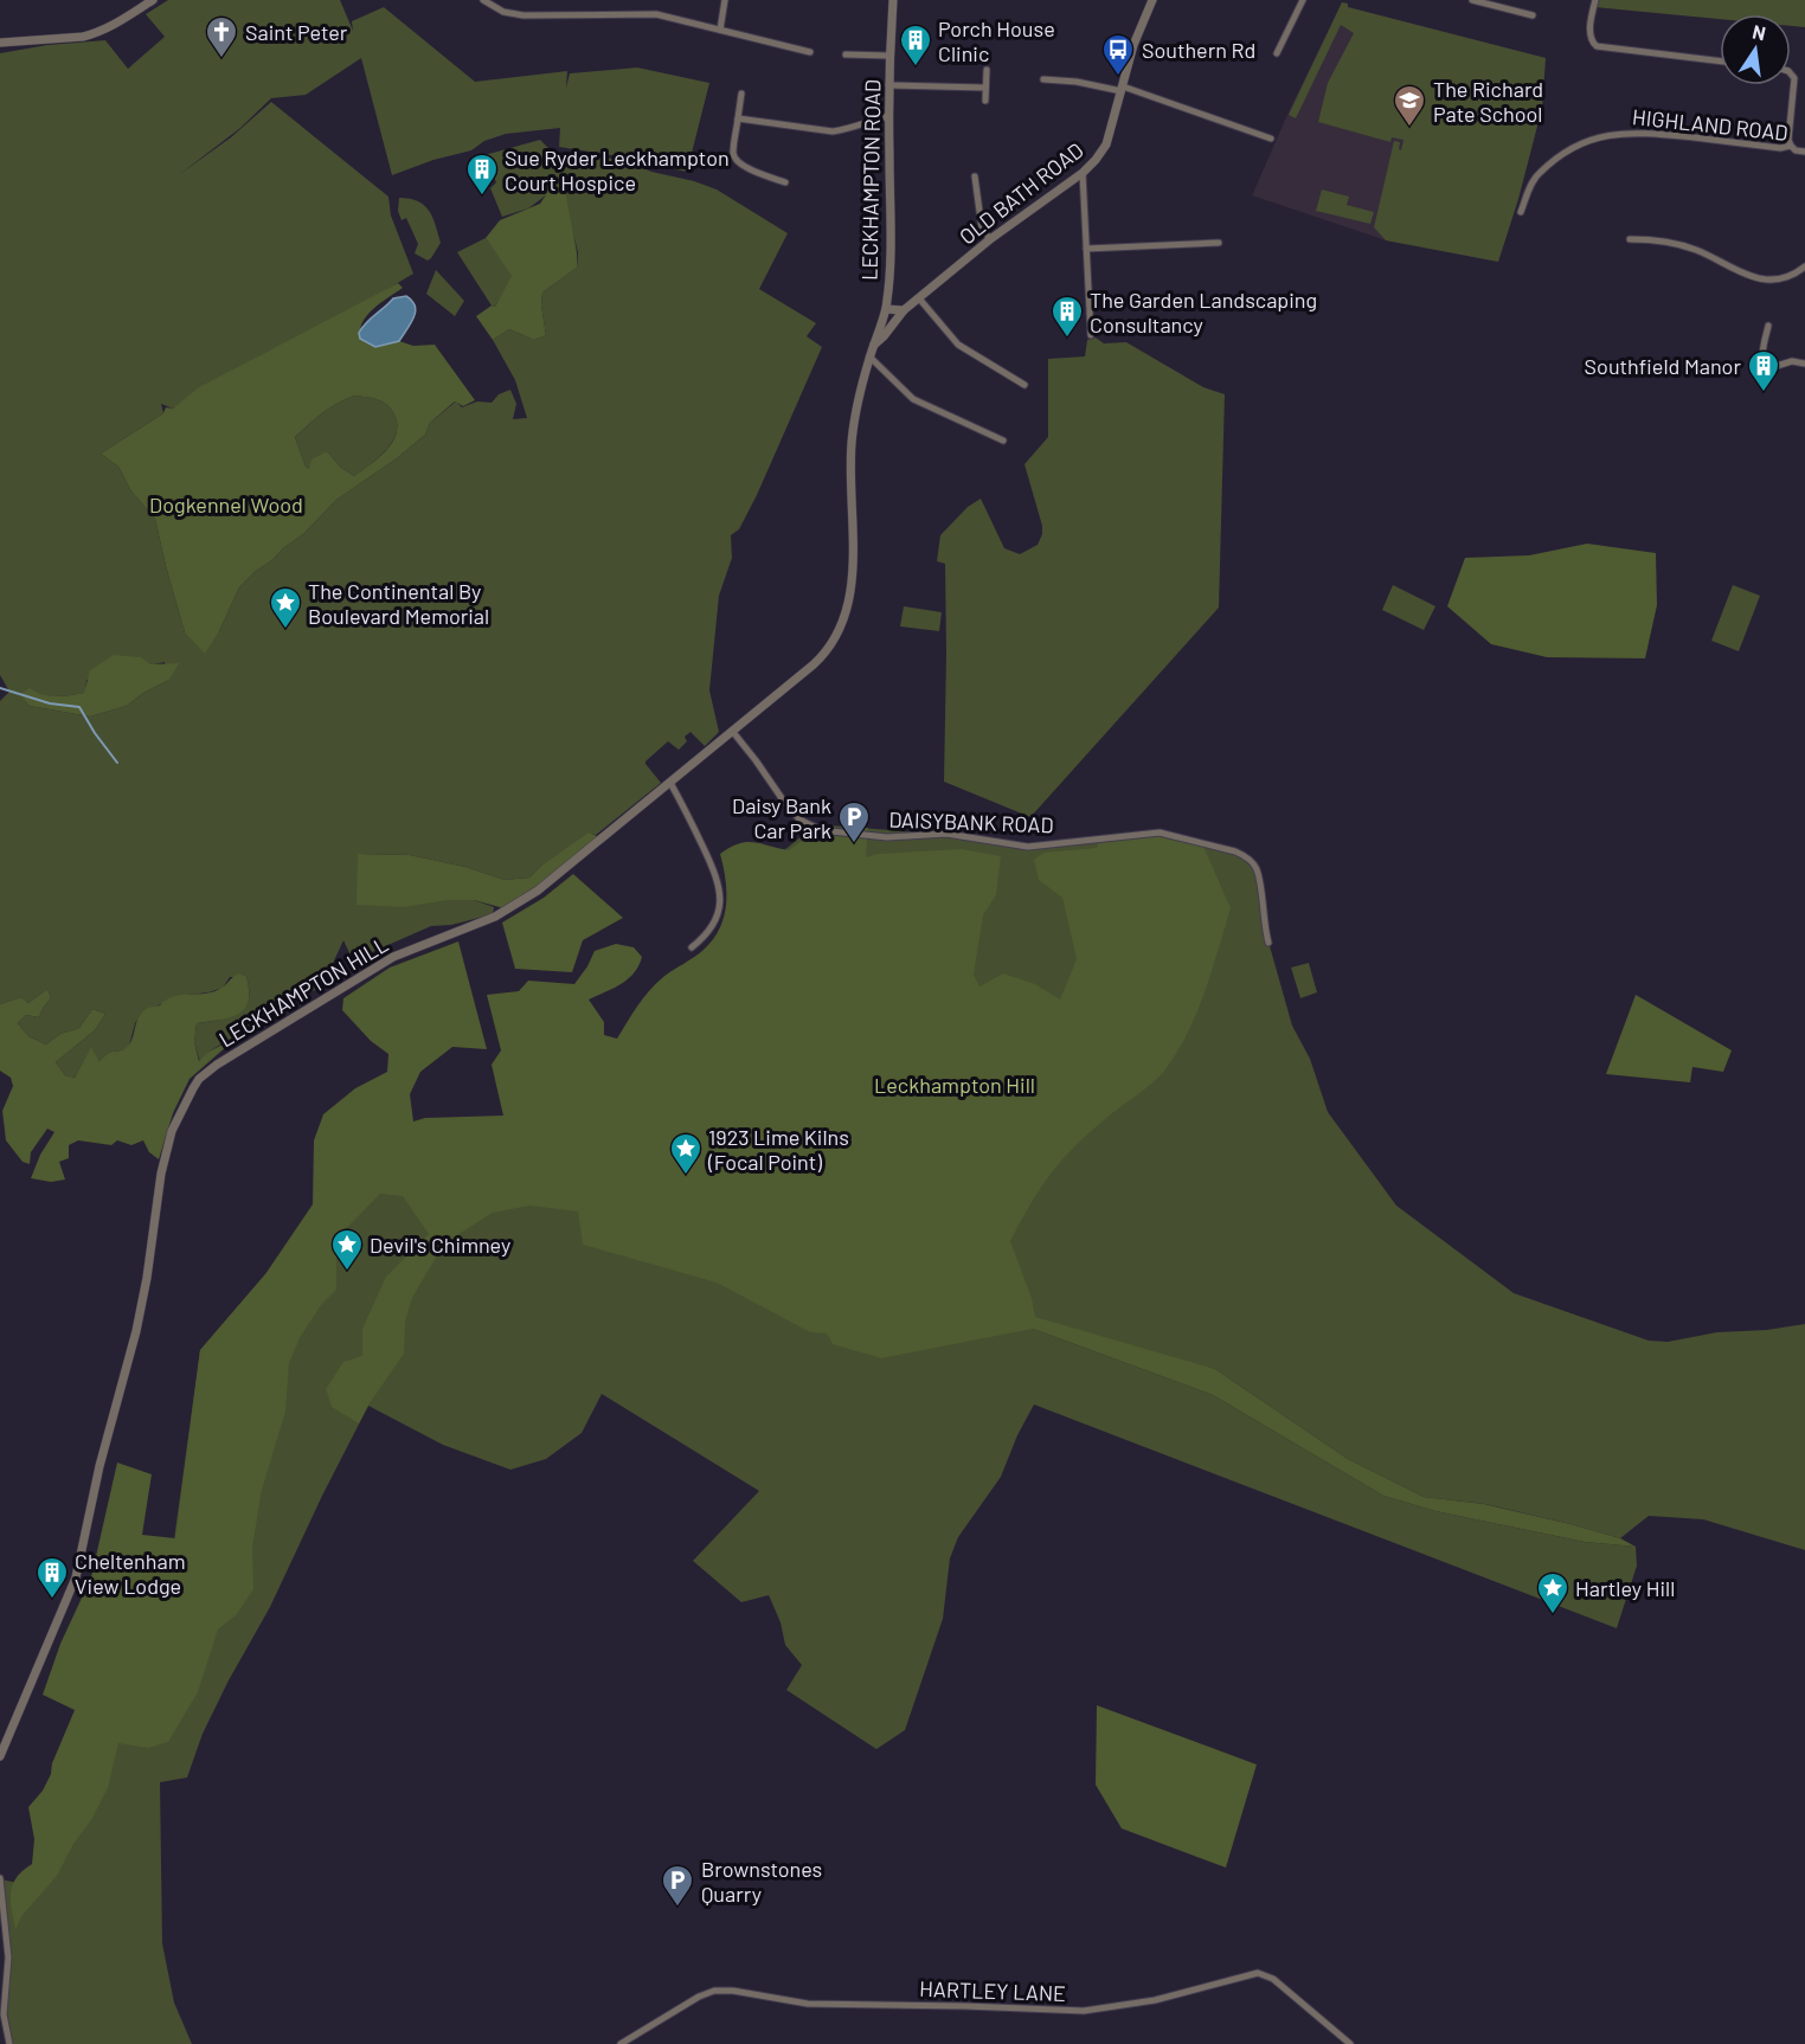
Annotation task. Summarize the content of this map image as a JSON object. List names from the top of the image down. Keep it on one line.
{"streets":{"street":["HIGHLAND ROAD","LECKHAMPTON ROAD","OLD BATH ROAD","DAISYBANK ROAD","LECKHAMPTON HILL","HARTLEY LANE"]},"crossings":[["LECKHAMPTON ROAD","OLD BATH ROAD"],["LECKHAMPTON ROAD","LECKHAMPTON HILL"],["DAISYBANK ROAD","LECKHAMPTON HILL"]],"parks":["Dogkennel Wood","Leckhampton Hill"],"places":{"church":["Saint Peter"],"building":["Porch House Clinic","Sue Ryder Leckhampton Court Hospice","The Garden Landscaping Consultancy","Southfield Manor","Cheltenham View Lodge"],"bus stop":["Southern Rd"],"school or university":["The Richard Pate School"],"place":["The Continental By Boulevard Memorial","1923 Lime Kilns (Focal Point)","Devil's Chimney","Hartley Hill"],"parking":["Daisy Bank Car Park","Brownstones Quarry"]},"north":"top"}
